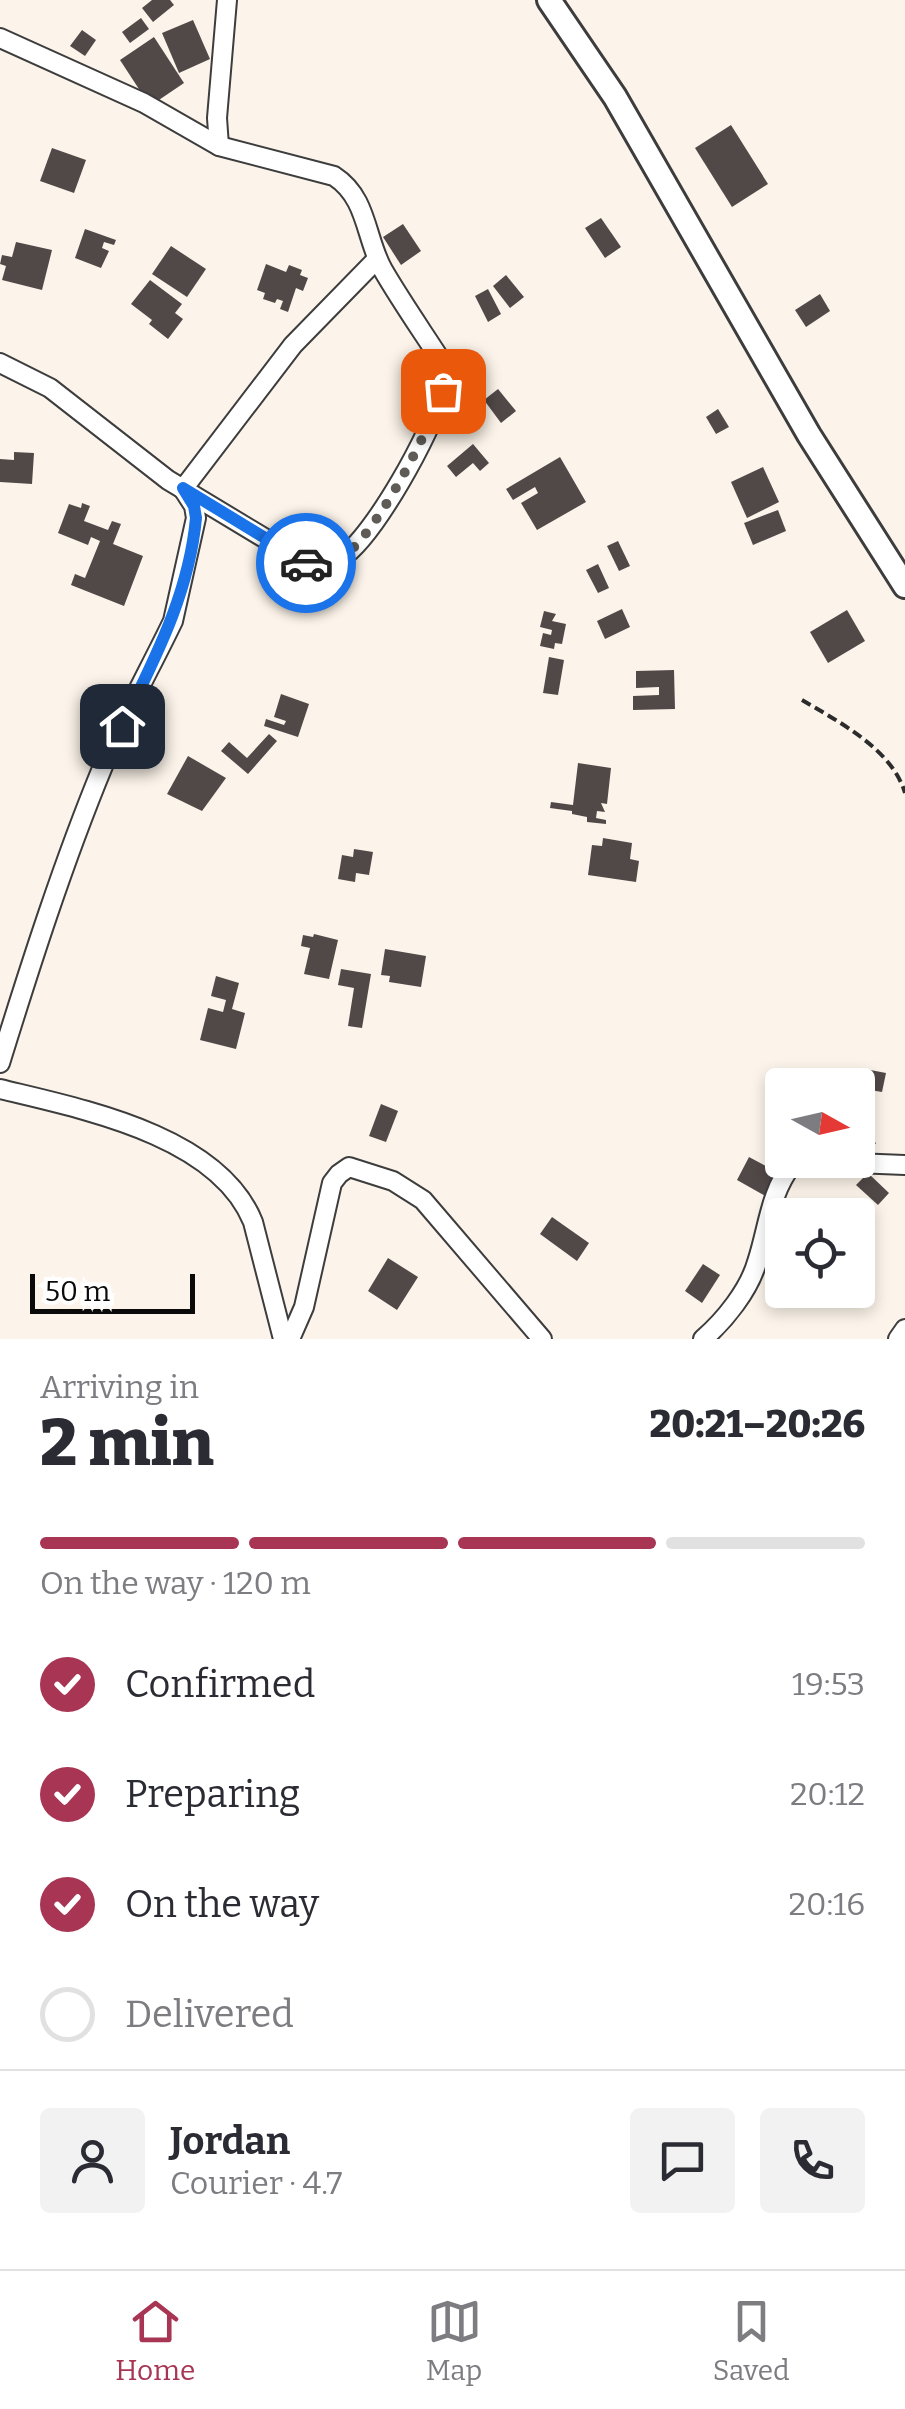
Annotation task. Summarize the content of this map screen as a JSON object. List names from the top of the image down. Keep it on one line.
{"scale_bar":"50 m","north":"right","page":{"scale":"50 m","heading":["2 min","Arriving in","20:21–20:26"],"panel":["Jordan","Courier · 4.7"],"bar":"On the way · 120 m","list":[["Confirmed","19:53"],["Preparing","20:12"],["On the way","20:16"],"Delivered"],"tabs":["Home","Map","Saved"]}}
